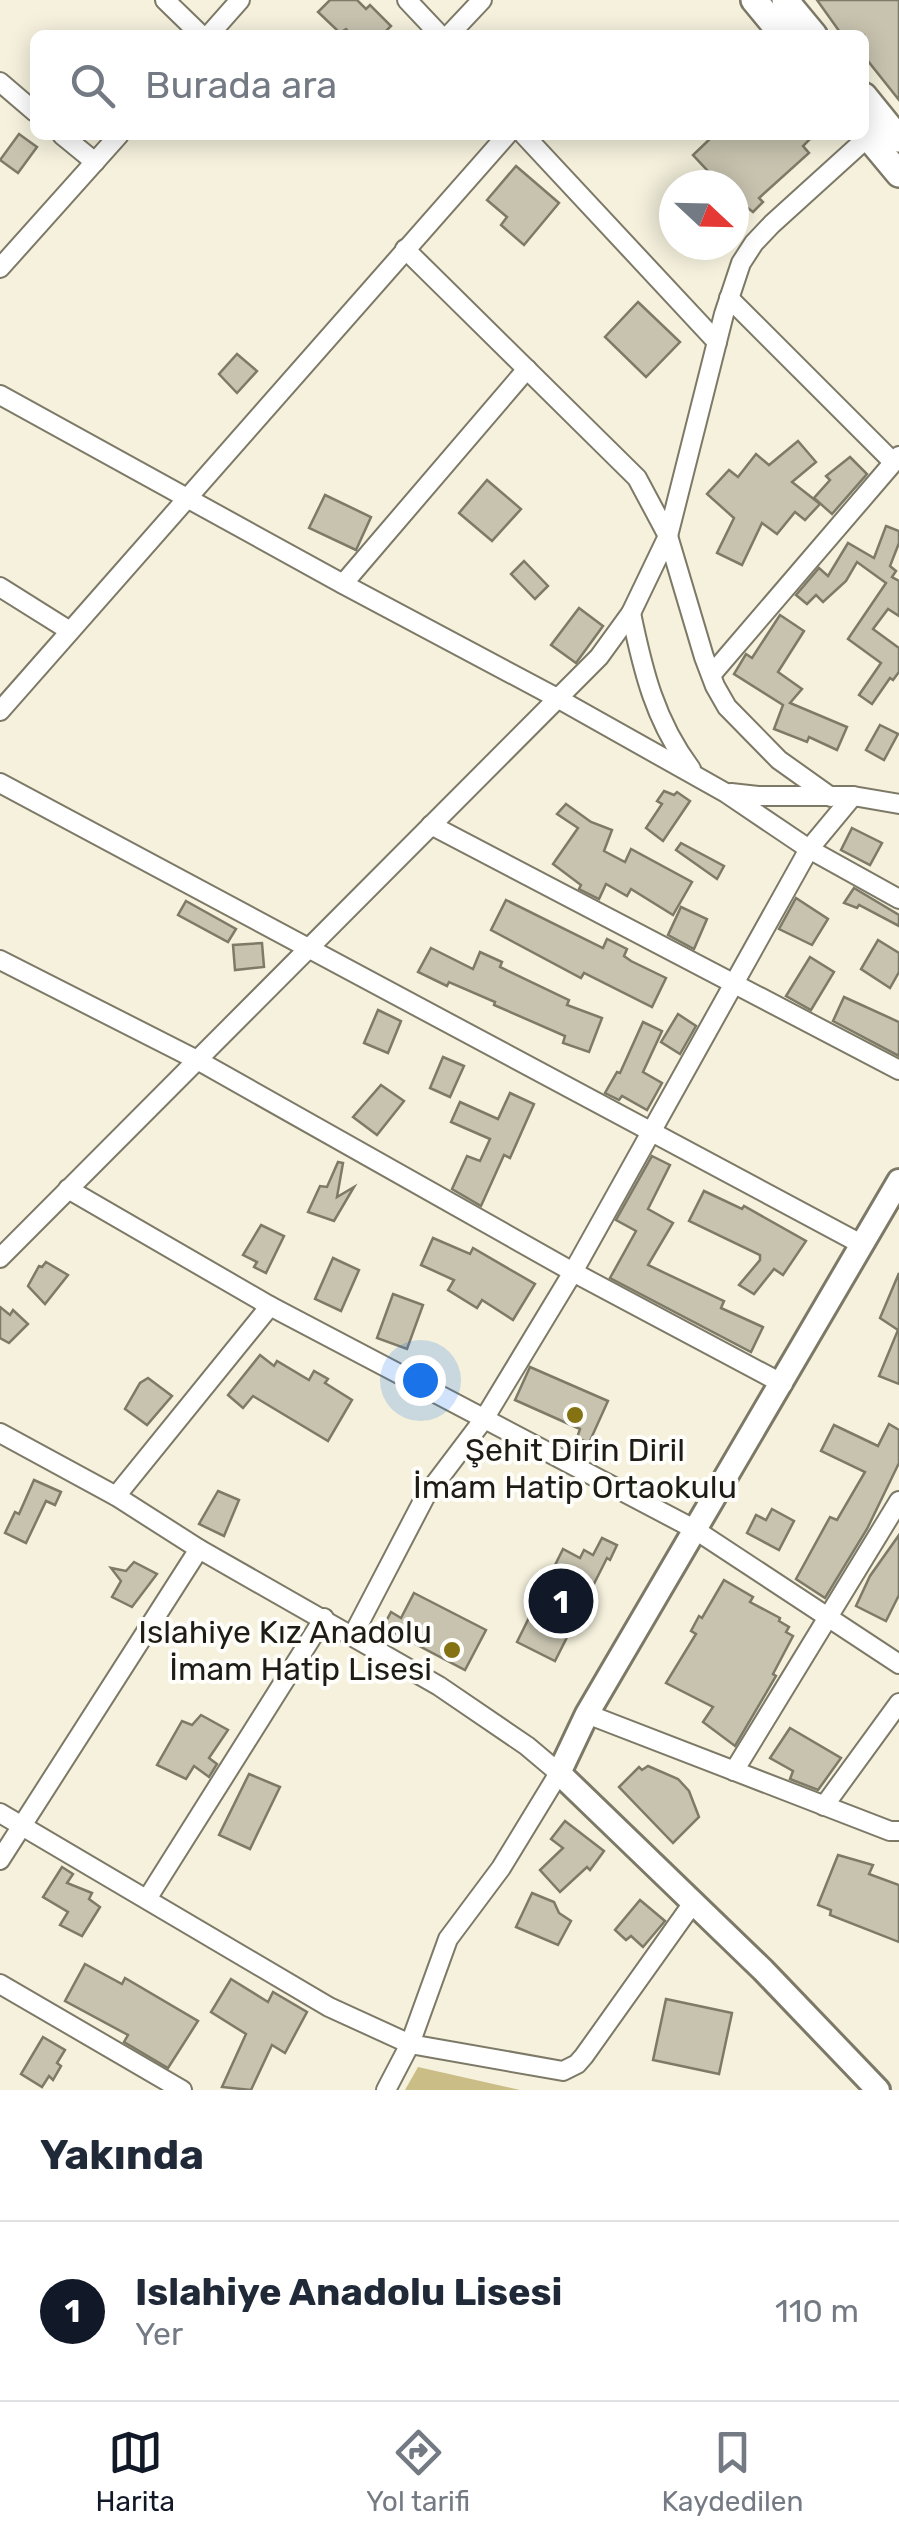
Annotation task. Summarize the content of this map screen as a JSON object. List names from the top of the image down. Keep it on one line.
{"places":["Şehit Dirin Diril İmam Hatip Ortaokulu","Islahiye Kız Anadolu İmam Hatip Lisesi"],"north":"right","page":{"search":"Burada ara","pins":"1","heading":"Yakında","list":[{"mark":"1","name":"Islahiye Anadolu Lisesi","note":"Yer","value":"110 m"}],"nav":["Harita","Yol tarifi","Kaydedilen"]}}
